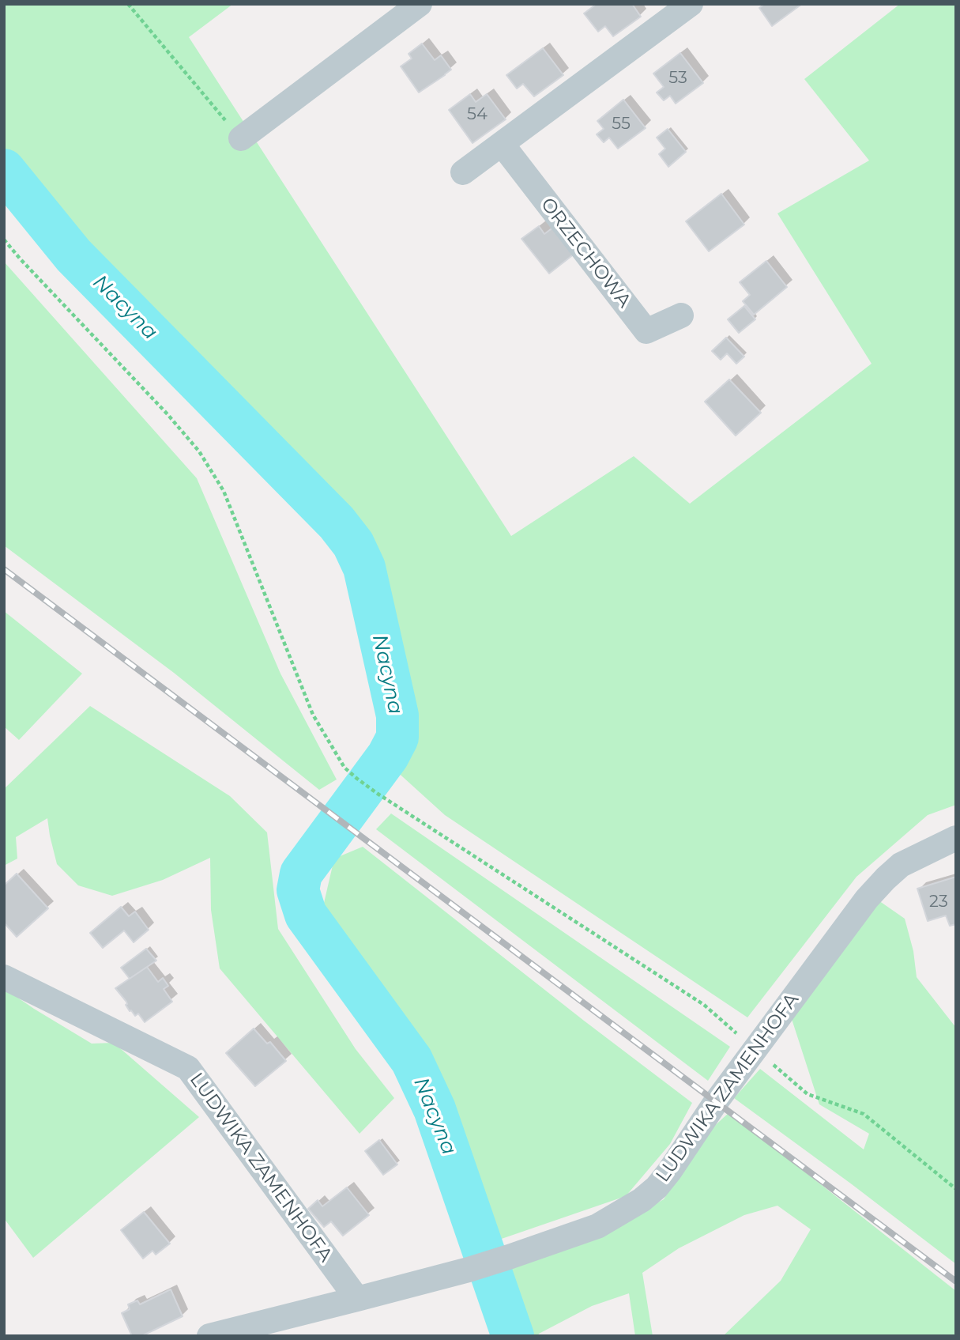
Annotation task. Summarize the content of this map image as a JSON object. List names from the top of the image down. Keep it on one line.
{"streets":{"street":["ORZECHOWA","LUDWIKA ZAMENHOFA"]},"water":["Nacyna"],"house_numbers":["53","54","55","23"]}
